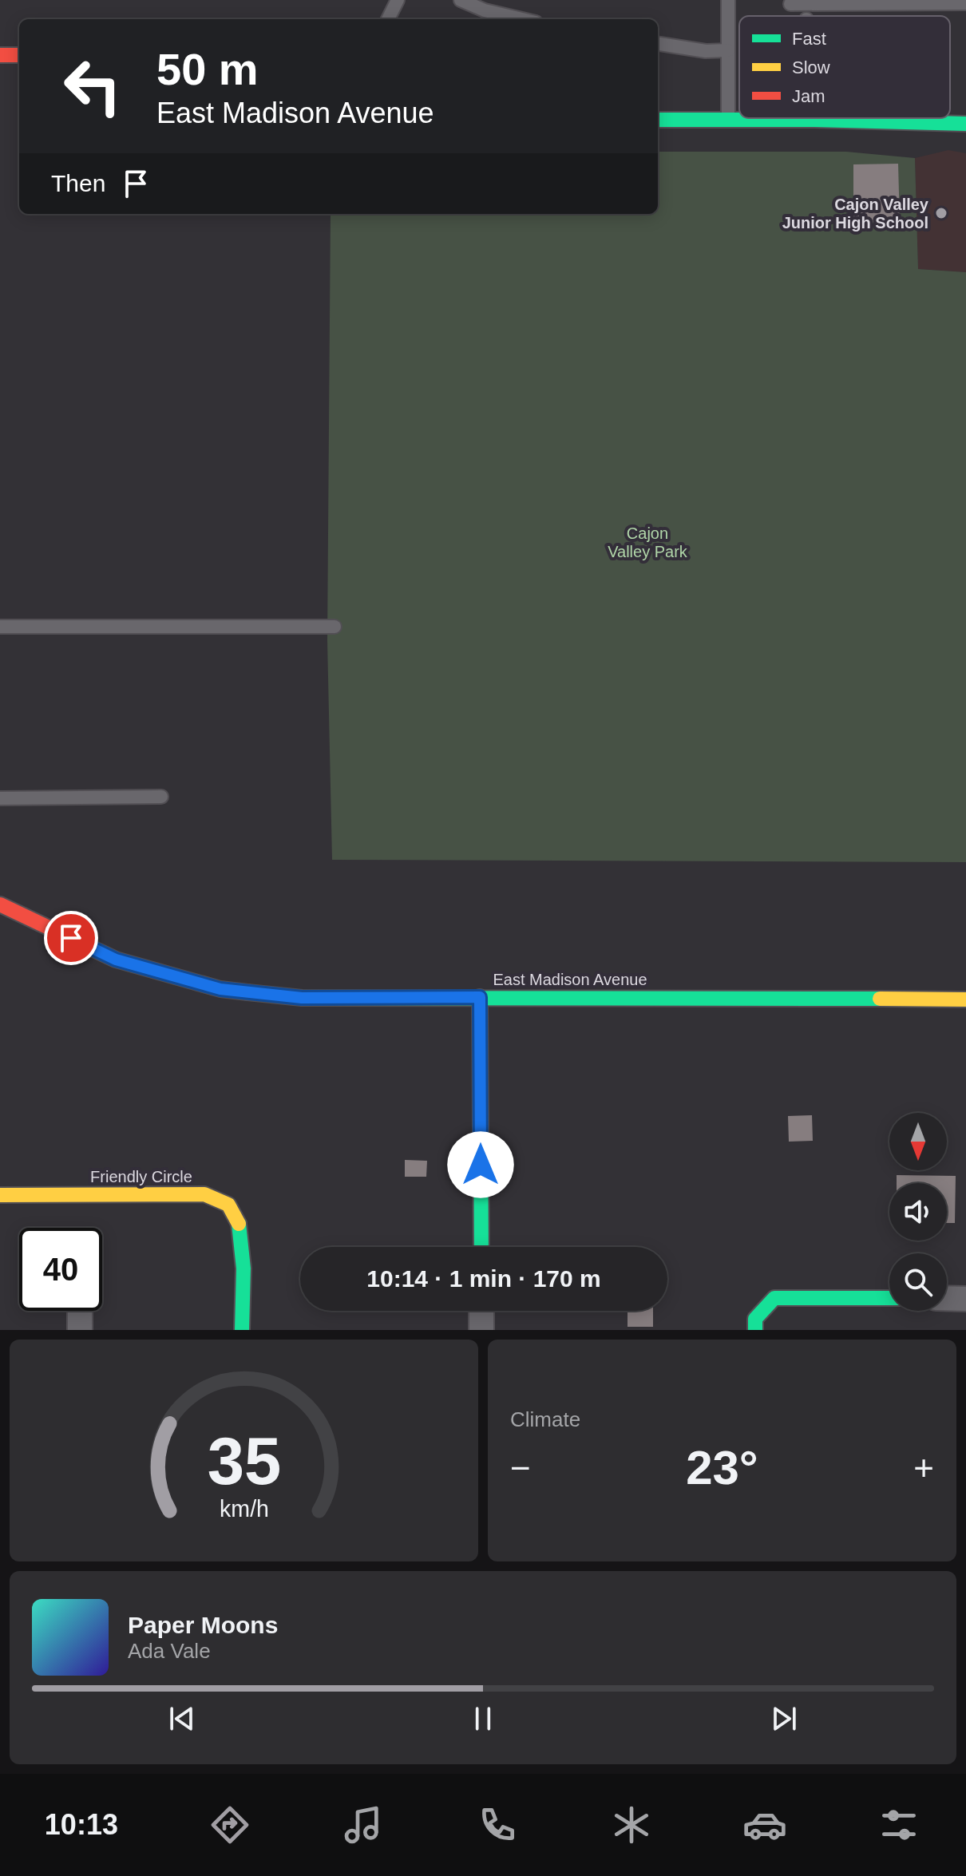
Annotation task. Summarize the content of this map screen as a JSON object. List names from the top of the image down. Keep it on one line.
{"streets":{"street":["East Madison Avenue","Friendly Circle"]},"parks":["Cajon Valley Park"],"places":["Cajon Valley Junior High School"],"legend":["Fast","Slow","Jam"],"north":"bottom","page":{"turn":["50 m","East Madison Avenue"],"then":"Then","limit":"40","trip":"10:14 · 1 min · 170 m","tile":"Climate","heat":["−","23°","+"],"song":["Paper Moons","Ada Vale"],"tabs":"10:13","gauge":["35","km/h"]}}
